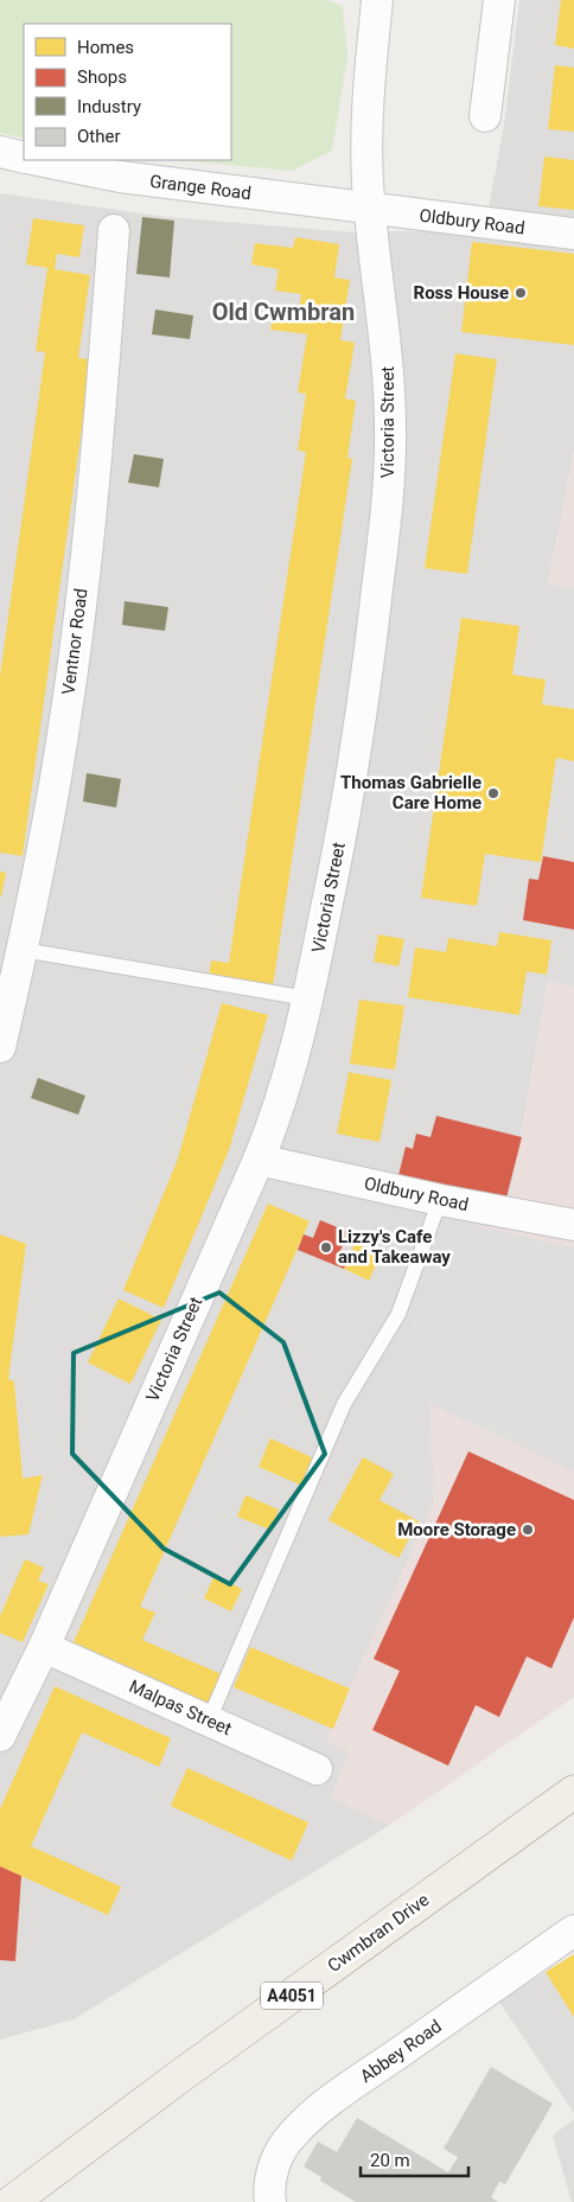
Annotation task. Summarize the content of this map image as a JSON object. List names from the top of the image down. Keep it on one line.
{"streets":{"main road":["Cwmbran Drive","A4051"],"street":["Grange Road","Oldbury Road","Victoria Street","Ventnor Road","Malpas Street","Abbey Road"]},"crossings":[["Grange Road","Oldbury Road"],["Grange Road","Victoria Street"],["Oldbury Road","Victoria Street"],["Victoria Street","Malpas Street"]],"districts":["Old Cwmbran"],"places":["Ross House","Thomas Gabrielle Care Home","Lizzy's Cafe and Takeaway","Moore Storage"],"legend":["Homes","Shops","Industry","Other"],"scale_bar":"20 m"}
